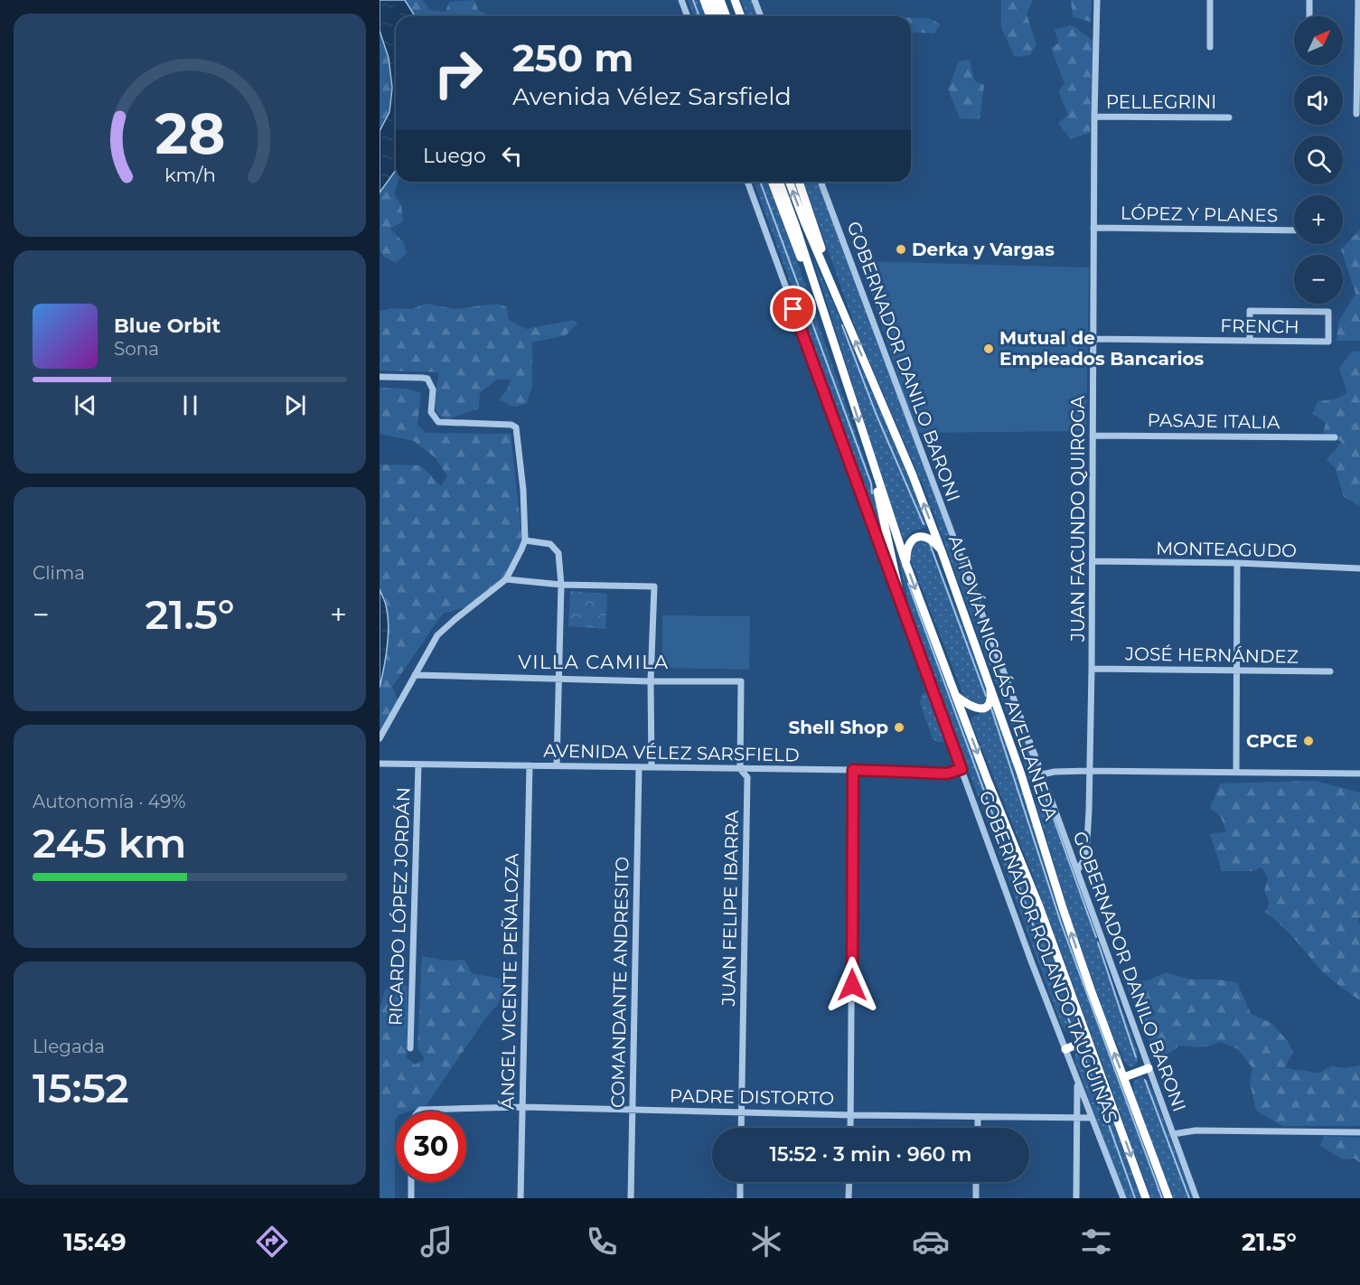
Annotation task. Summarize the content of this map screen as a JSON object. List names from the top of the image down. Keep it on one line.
{"streets":{"highway":["AUTOVÍA NICOLÁS AVELLANEDA"],"street":["PELLEGRINI","LÓPEZ Y PLANES","FRENCH","GOBERNADOR DANILO BARONI","PASAJE ITALIA","JUAN FACUNDO QUIROGA","MONTEAGUDO","JOSÉ HERNÁNDEZ","AVENIDA VÉLEZ SARSFIELD","RICARDO LÓPEZ JORDÁN","JUAN FELIPE IBARRA","GOBERNADOR ROLANDO TAUGUINAS","ÁNGEL VICENTE PEÑALOZA","COMANDANTE ANDRESITO","PADRE DISTORTO"]},"crossings":[["PELLEGRINI","JUAN FACUNDO QUIROGA"],["LÓPEZ Y PLANES","JUAN FACUNDO QUIROGA"],["FRENCH","JUAN FACUNDO QUIROGA"],["GOBERNADOR DANILO BARONI","JUAN FACUNDO QUIROGA"],["PASAJE ITALIA","JUAN FACUNDO QUIROGA"],["JUAN FACUNDO QUIROGA","MONTEAGUDO"],["JUAN FACUNDO QUIROGA","JOSÉ HERNÁNDEZ"],["AVENIDA VÉLEZ SARSFIELD","RICARDO LÓPEZ JORDÁN"],["AVENIDA VÉLEZ SARSFIELD","JUAN FELIPE IBARRA"],["AVENIDA VÉLEZ SARSFIELD","GOBERNADOR ROLANDO TAUGUINAS"],["AVENIDA VÉLEZ SARSFIELD","ÁNGEL VICENTE PEÑALOZA"],["AVENIDA VÉLEZ SARSFIELD","COMANDANTE ANDRESITO"],["JUAN FELIPE IBARRA","PADRE DISTORTO"],["GOBERNADOR ROLANDO TAUGUINAS","PADRE DISTORTO"],["ÁNGEL VICENTE PEÑALOZA","PADRE DISTORTO"],["COMANDANTE ANDRESITO","PADRE DISTORTO"]],"districts":["VILLA CAMILA"],"places":["Derka y Vargas","Mutual de Empleados Bancarios","Shell Shop","CPCE"],"north":"top right","page":{"map_buttons":["+","−"],"turn":["250 m","Avenida Vélez Sarsfield"],"then":"Luego","song":["Blue Orbit","Sona"],"tile":["Clima",["Autonomía · 49%","245 km"],["Llegada","15:52"]],"heat":["−","21.5°","+"],"limit":"30","trip":"15:52 · 3 min · 960 m","tabs":["15:49","21.5°"],"gauge":["28","km/h"]}}
